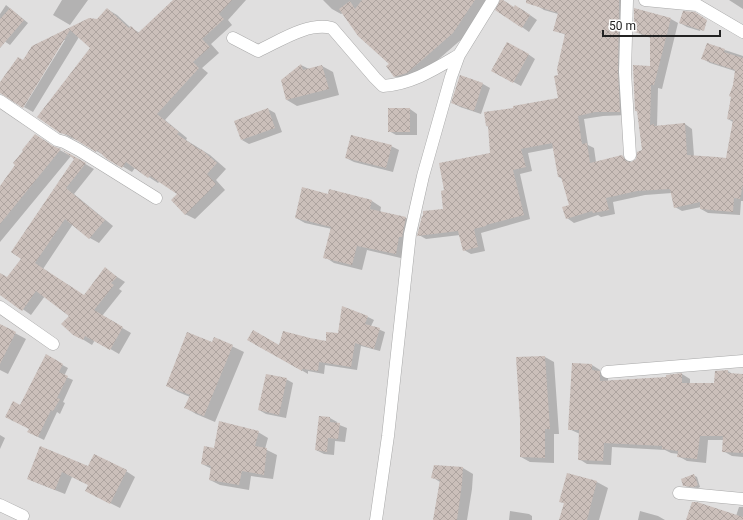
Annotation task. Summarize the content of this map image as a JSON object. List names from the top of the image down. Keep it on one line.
{"scale_bar":"50 m"}
